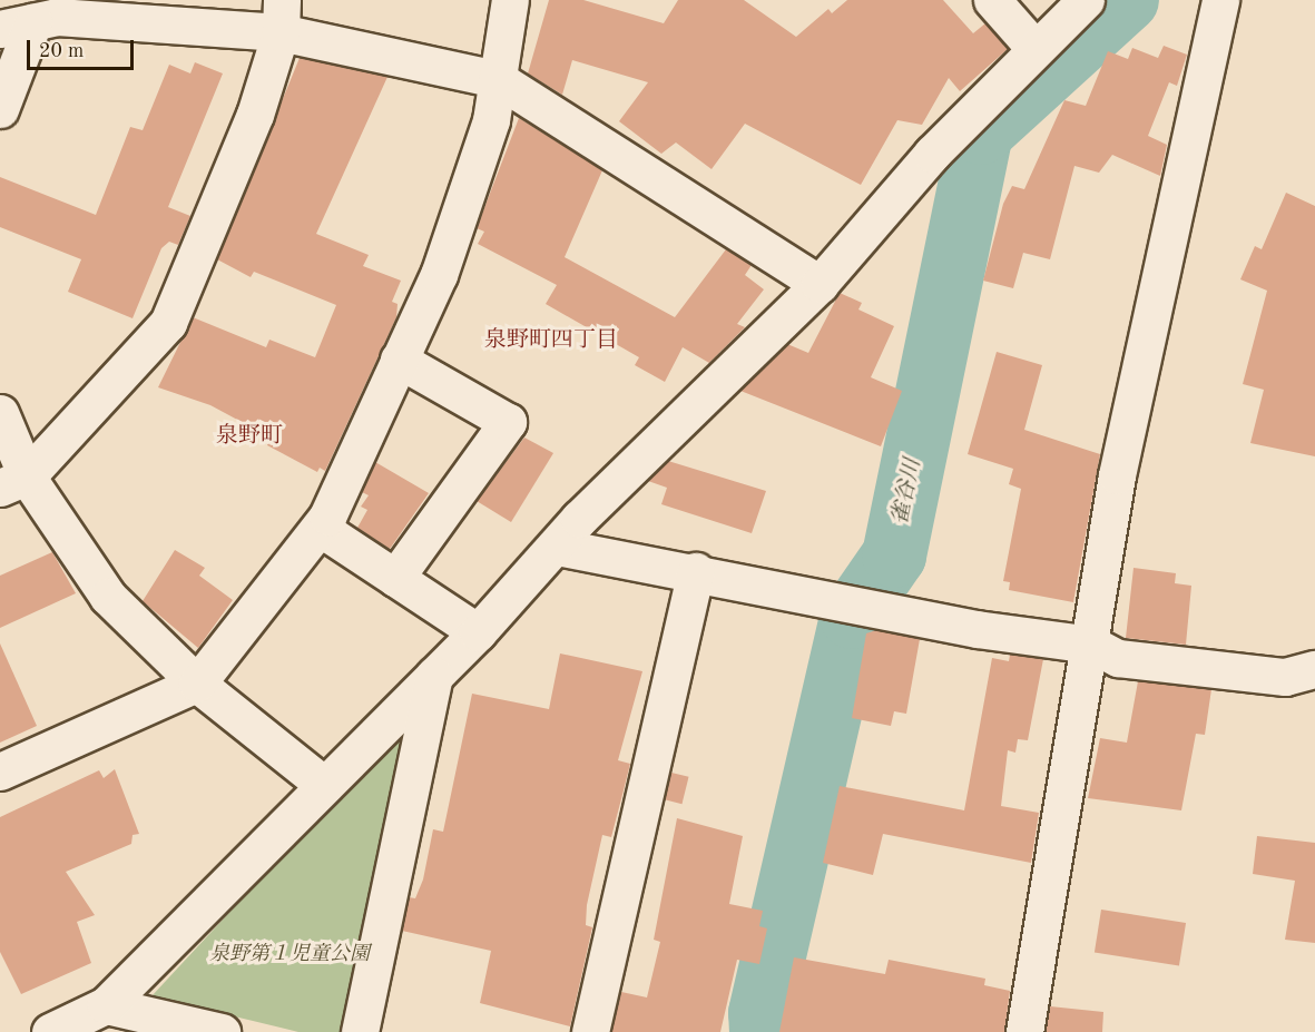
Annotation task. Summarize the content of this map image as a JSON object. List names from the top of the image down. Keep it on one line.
{"districts":["泉野町四丁目","泉野町"],"water":["雀谷川"],"parks":["泉野第１児童公園"],"scale_bar":"20 m"}
